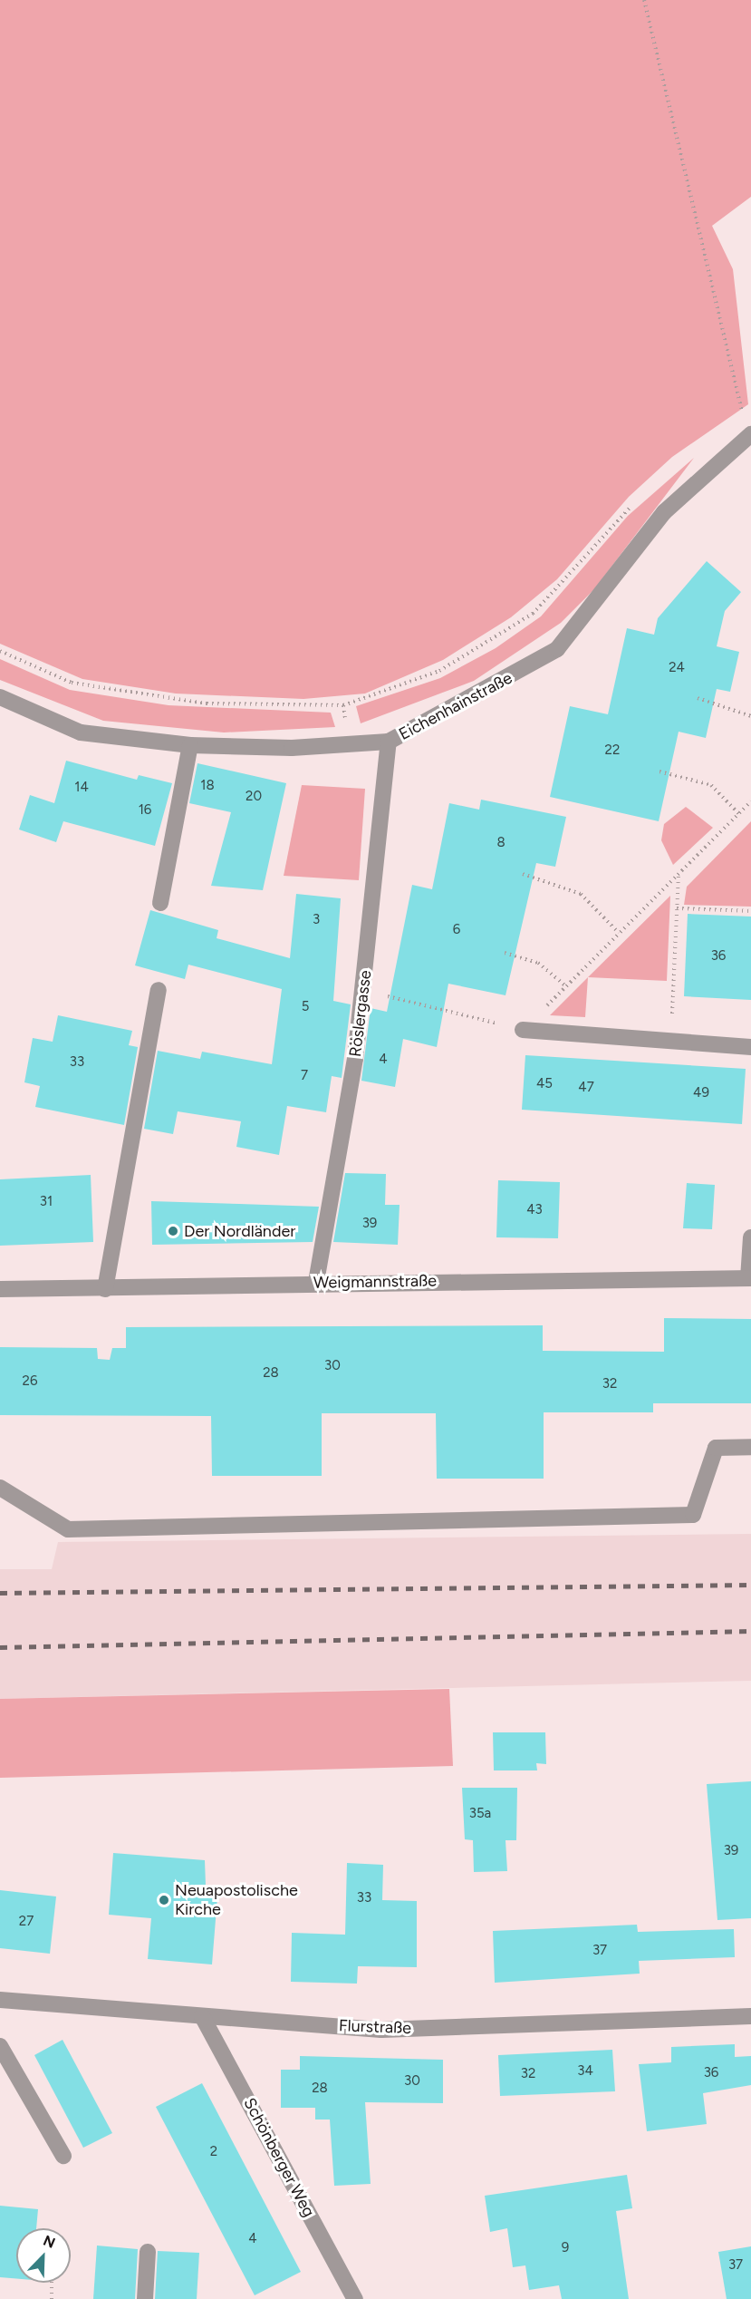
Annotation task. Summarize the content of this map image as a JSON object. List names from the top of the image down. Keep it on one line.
{"streets":{"street":["Eichenhainstraße","Röslergasse","Weigmannstraße","Flurstraße","Schönberger Weg"]},"crossings":[["Eichenhainstraße","Röslergasse"],["Röslergasse","Weigmannstraße"],["Flurstraße","Schönberger Weg"]],"places":["Der Nordländer","Neuapostolische Kirche"],"house_numbers":["24","22","18","14","20","16","8","3","6","36","5","4","33","7","45","47","49","31","43","39","30","28","26","32","35a","39","33","27","37","34","36","32","30","28","2","4","9","37"],"north":"top right"}
